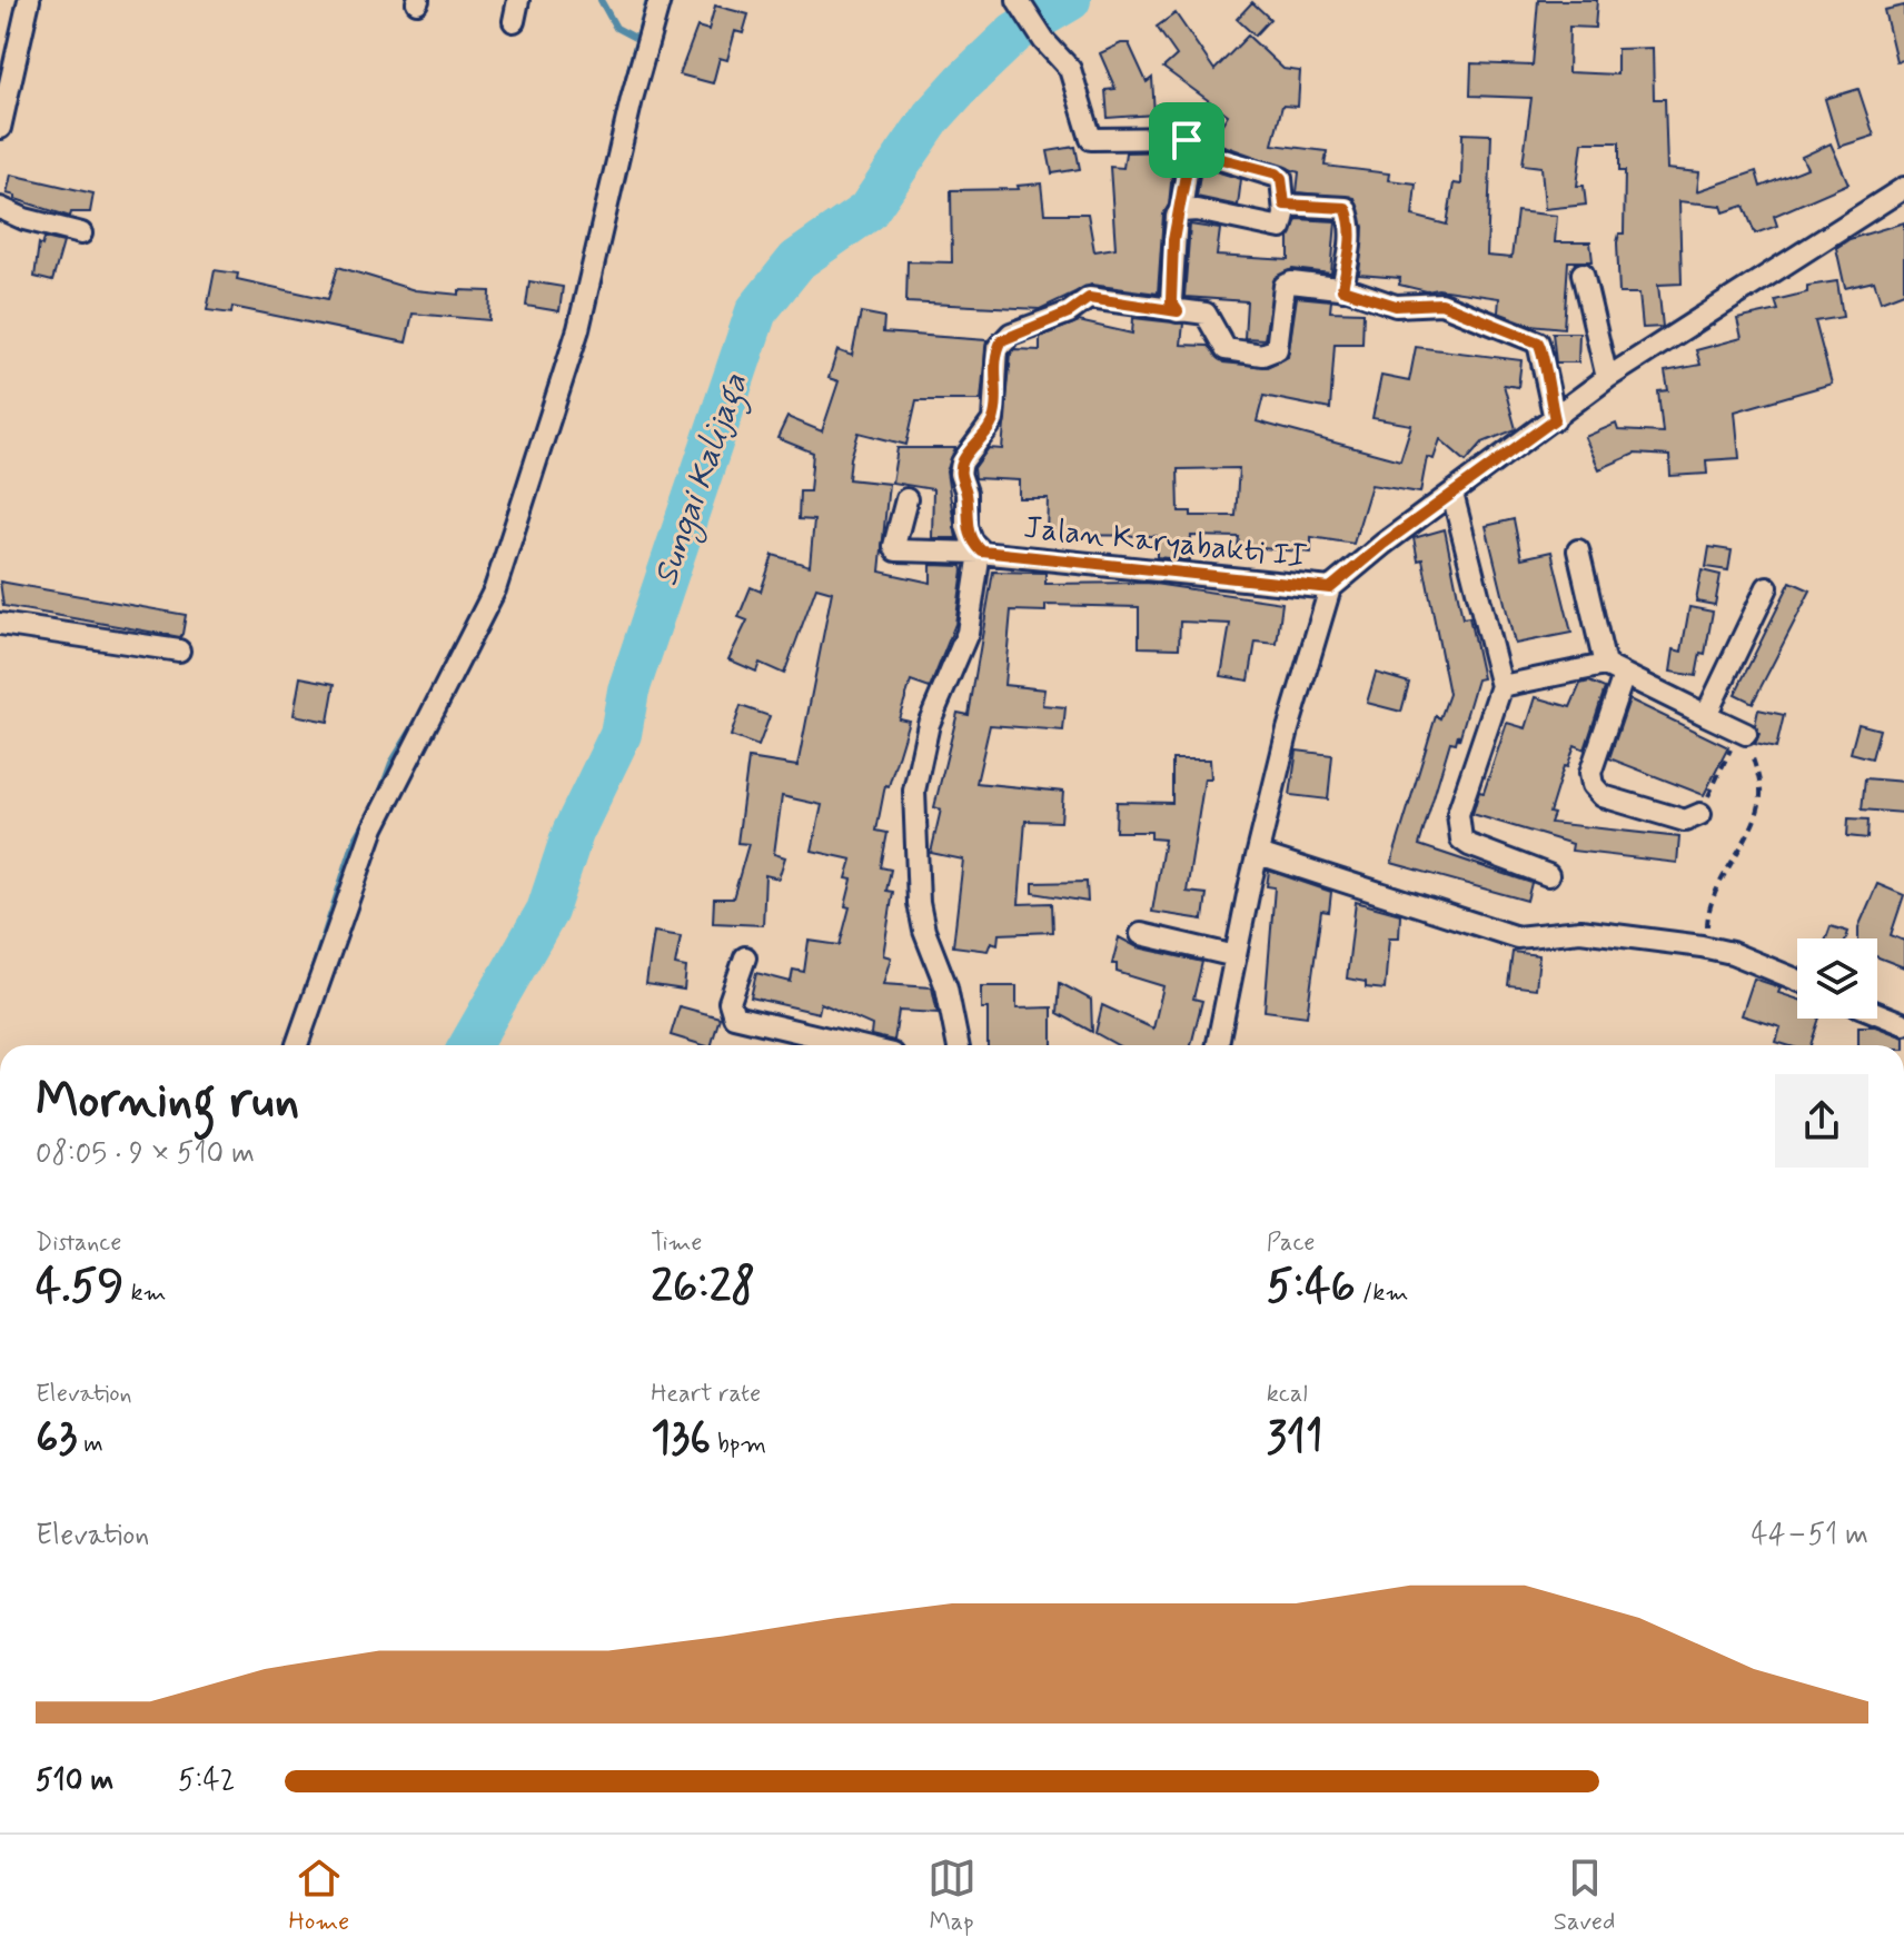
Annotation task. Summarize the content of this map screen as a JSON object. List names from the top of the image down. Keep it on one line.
{"streets":{"street":["Jalan Karyabakti II"]},"water":["Sungai Kalijaga"],"page":{"heading":["Morning run","08:05 · 9 × 510 m"],"stats":[["Distance","4.59 km"],["Time","26:28"],["Pace","5:46 /km"],["Elevation","63 m"],["Heart rate","136 bpm"],["kcal","311"]],"chart":["Elevation","44–51 m"],"list":[{"name":"510 m","note":"5:42"}],"tabs":["Home","Map","Saved"]}}
